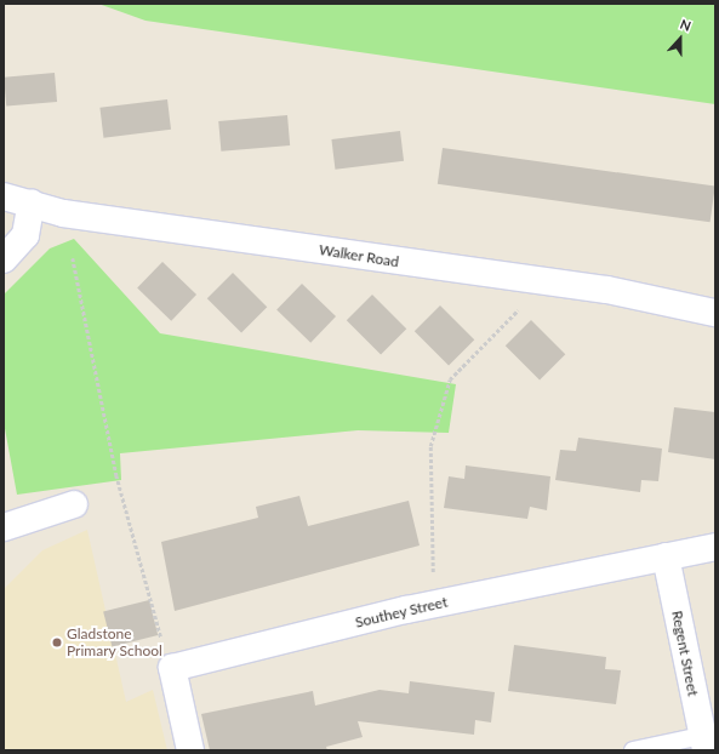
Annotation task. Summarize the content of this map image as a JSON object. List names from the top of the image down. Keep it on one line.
{"streets":{"street":["Walker Road","Southey Street","Regent Street"]},"crossings":[["Southey Street","Regent Street"]],"places":["Gladstone Primary School"],"north":"top"}
